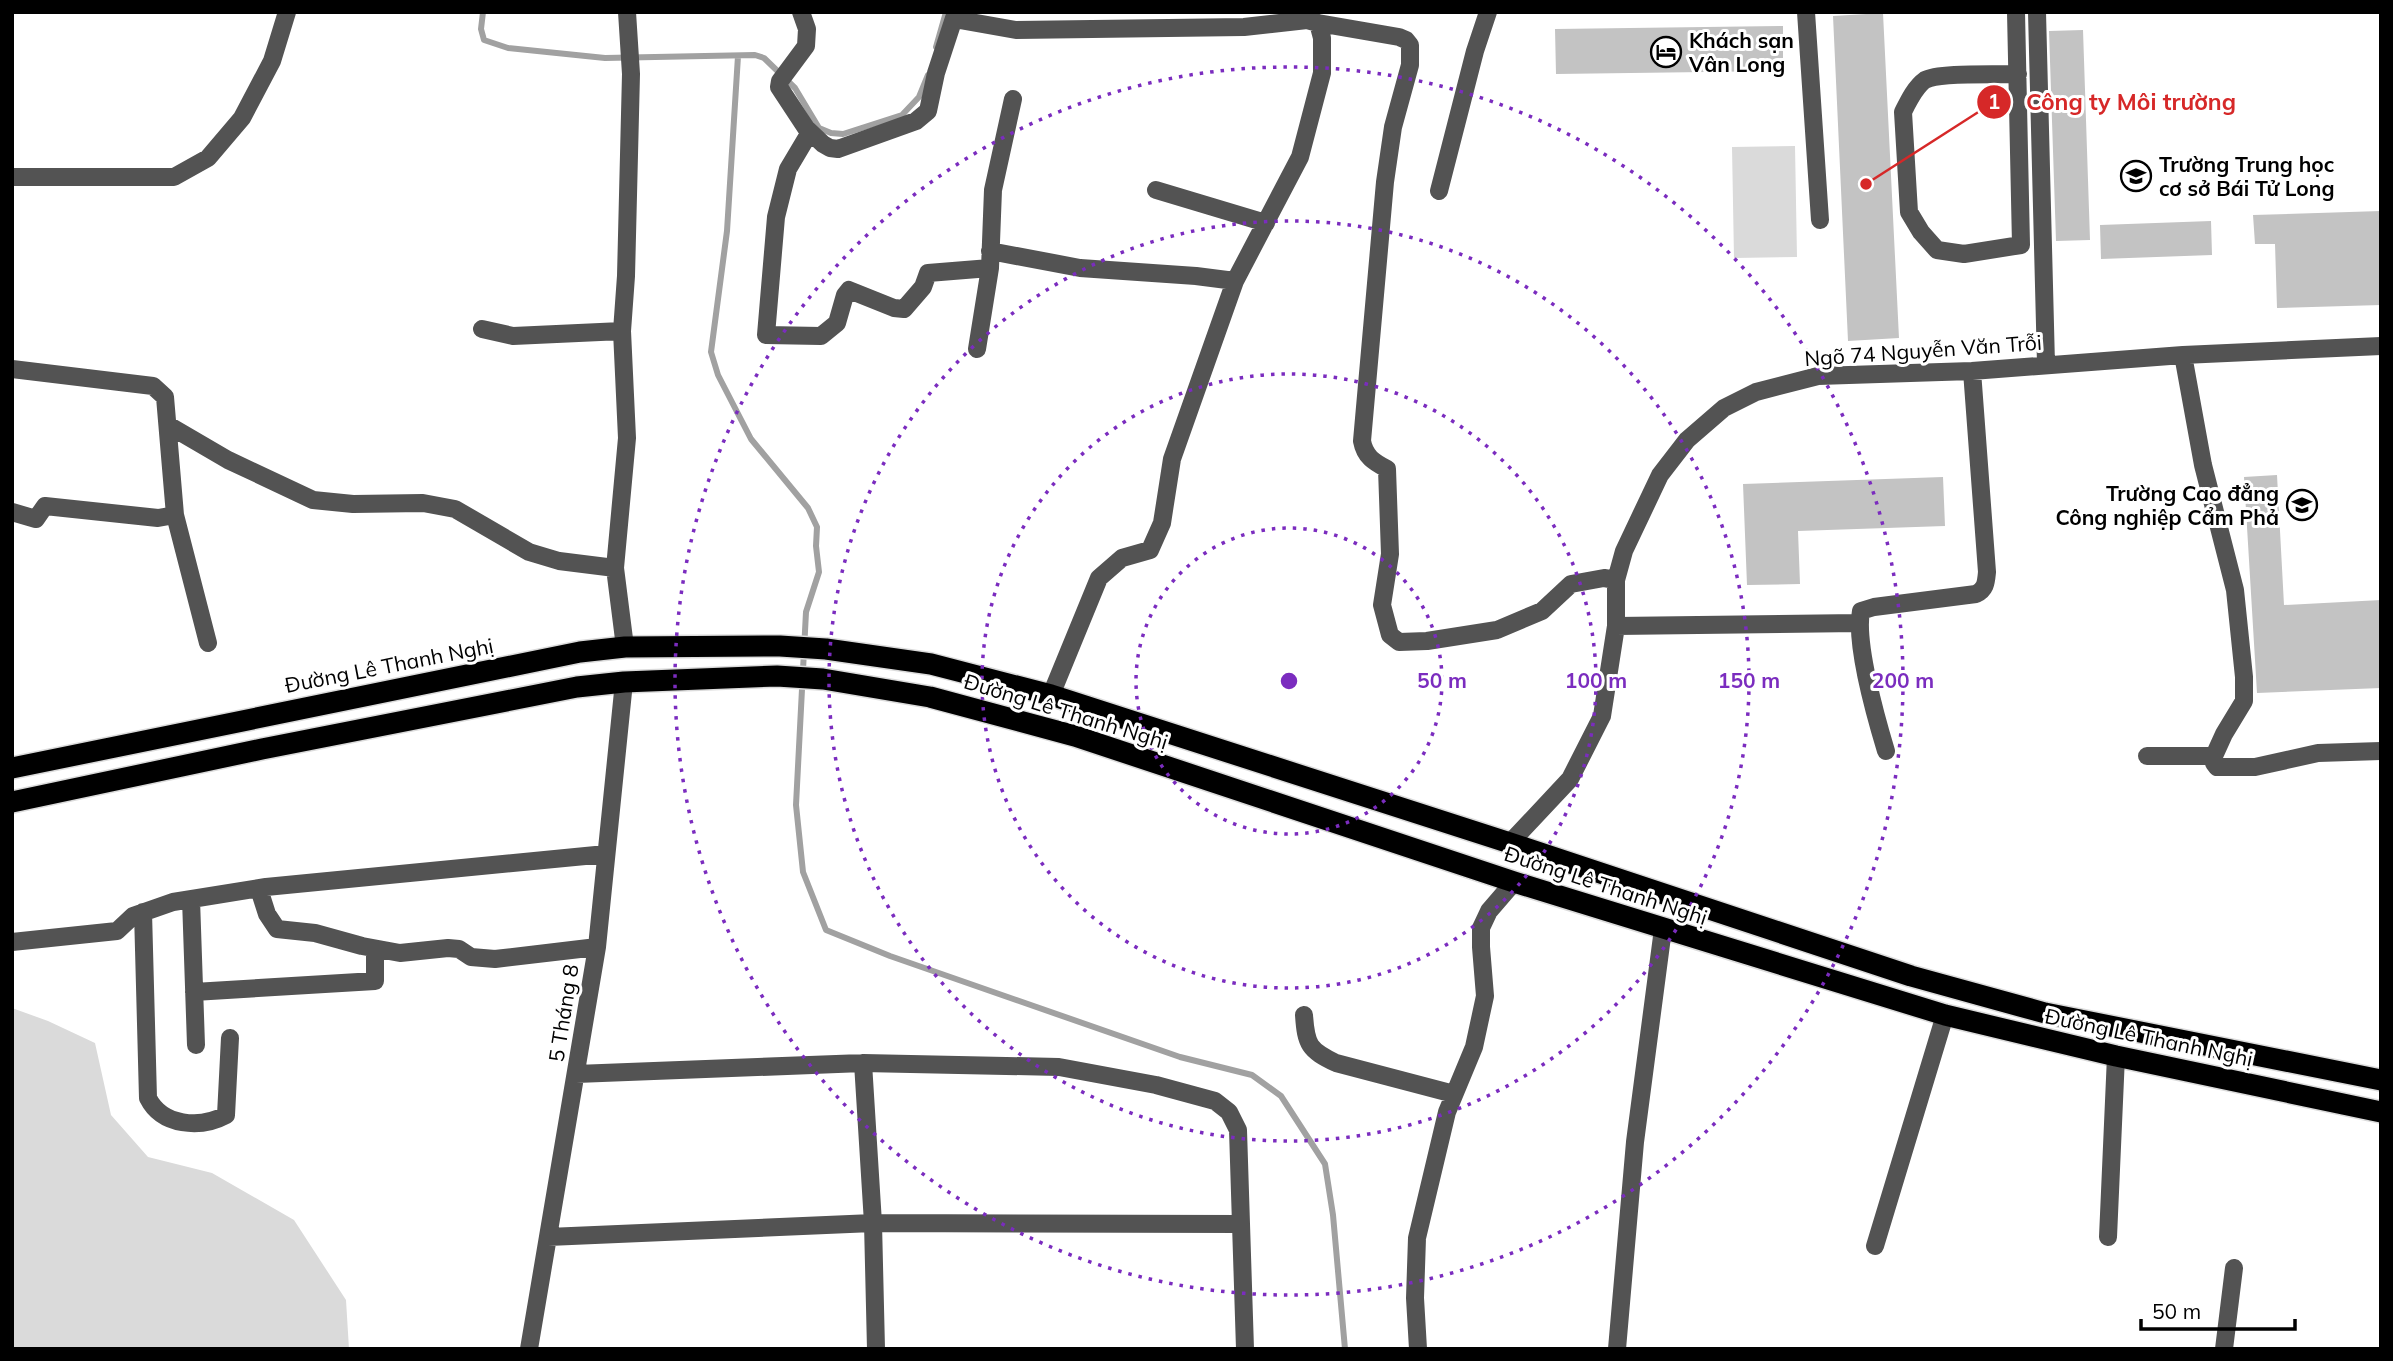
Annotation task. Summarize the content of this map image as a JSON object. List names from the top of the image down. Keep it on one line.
{"streets":{"highway":["Đường Lê Thanh Nghị"],"street":["Ngõ 74 Nguyễn Văn Trỗi","5 Tháng 8"]},"crossings":[["Ngõ 74 Nguyễn Văn Trỗi","Đường Lê Thanh Nghị"],["Đường Lê Thanh Nghị","5 Tháng 8"]],"places":{"hotel":["Khách sạn Vân Long"],"school or university":["Trường Trung học cơ sở Bái Tử Long","Trường Cao đẳng Công nghiệp Cẩm Phả"],"other":["Công ty Môi trường"]},"scale_bar":"50 m","rings":["50 m","100 m","150 m","200 m"]}
